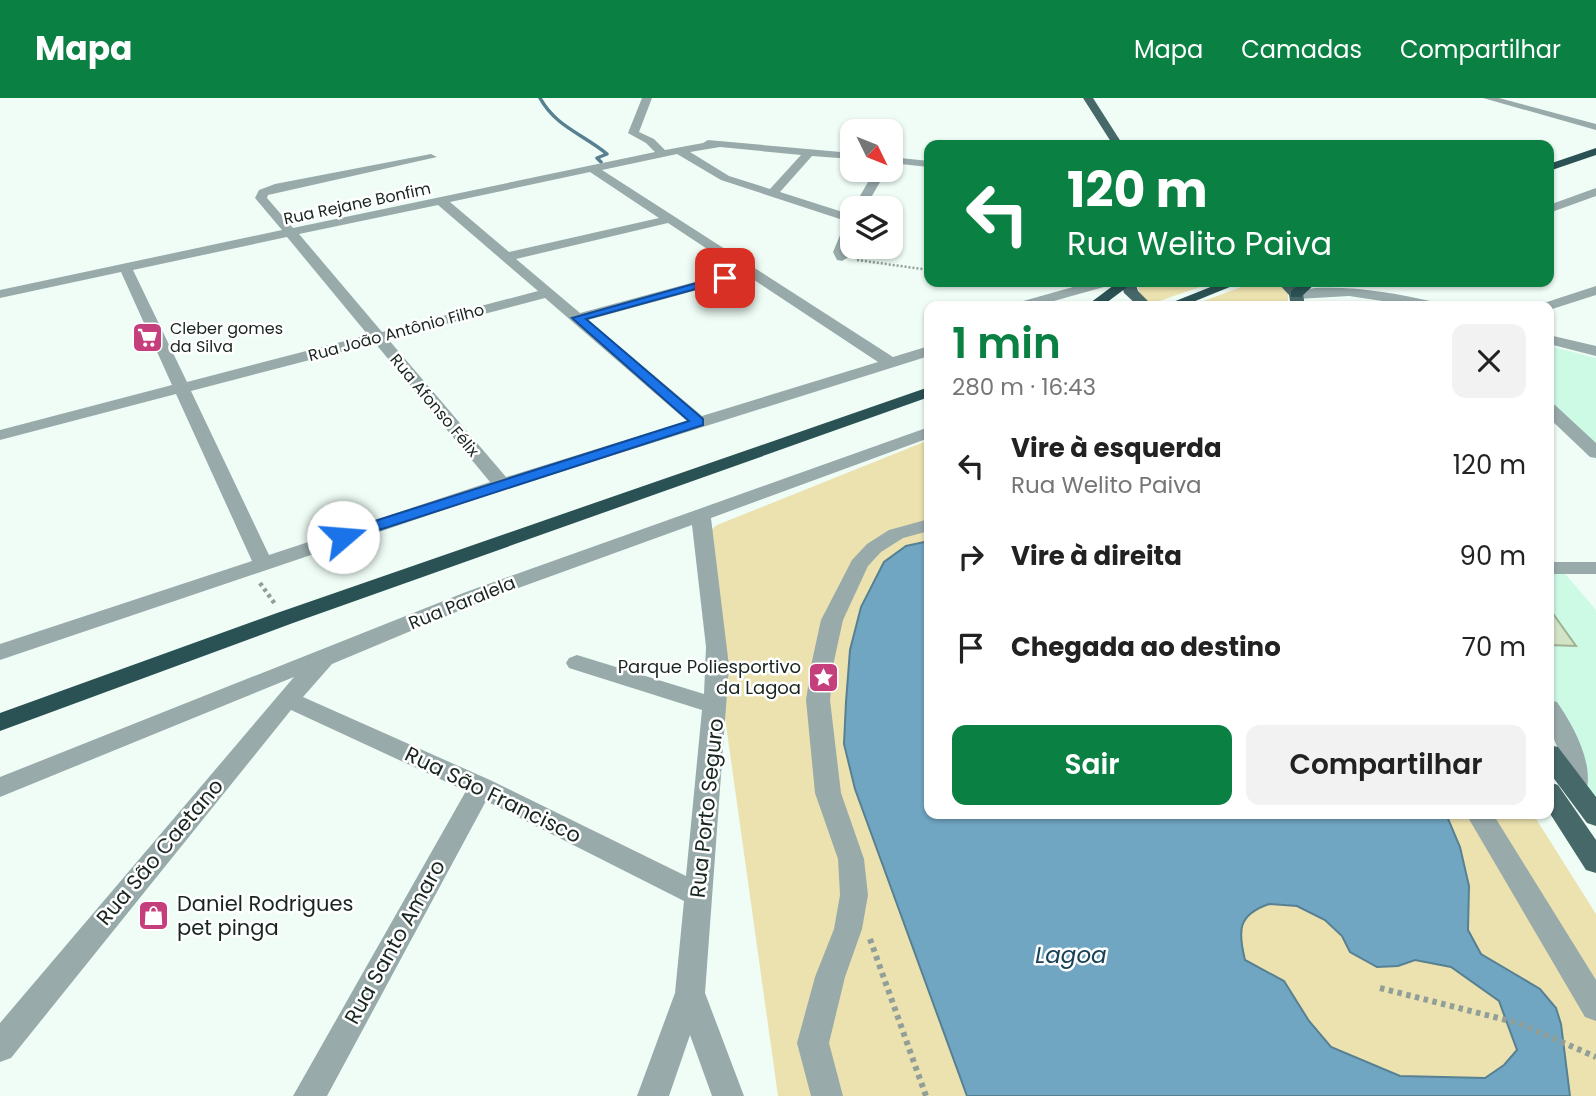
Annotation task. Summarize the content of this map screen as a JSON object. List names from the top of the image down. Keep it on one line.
{"streets":{"street":["Rua Rejane Bonfim","Rua João Antônio Filho","Rua Afonso Félix","Rua Paralela","Rua São Francisco","Rua Porto Seguro","Rua São Caetano","Rua Santo Amaro"]},"crossings":[["Rua Rejane Bonfim","Rua Afonso Félix"],["Rua João Antônio Filho","Rua Afonso Félix"],["Rua Paralela","Rua Porto Seguro"],["Rua Paralela","Rua São Caetano"],["Rua São Francisco","Rua Porto Seguro"],["Rua São Francisco","Rua São Caetano"],["Rua São Francisco","Rua Santo Amaro"]],"water":["Lagoa"],"places":{"supermarket":["Cleber gomes da Silva"],"place":["Parque Poliesportivo da Lagoa"],"shop":["Daniel Rodrigues pet pinga"]},"north":"bottom right","page":{"header":"Mapa","nav":["Mapa","Camadas","Compartilhar"],"turn":["120 m","Rua Welito Paiva"],"heading":["1 min","280 m · 16:43"],"list":[{"name":"Vire à esquerda","note":"Rua Welito Paiva","value":"120 m"},{"name":"Vire à direita","value":"90 m"},{"name":"Chegada ao destino","value":"70 m"}],"buttons":["Sair","Compartilhar"]}}
